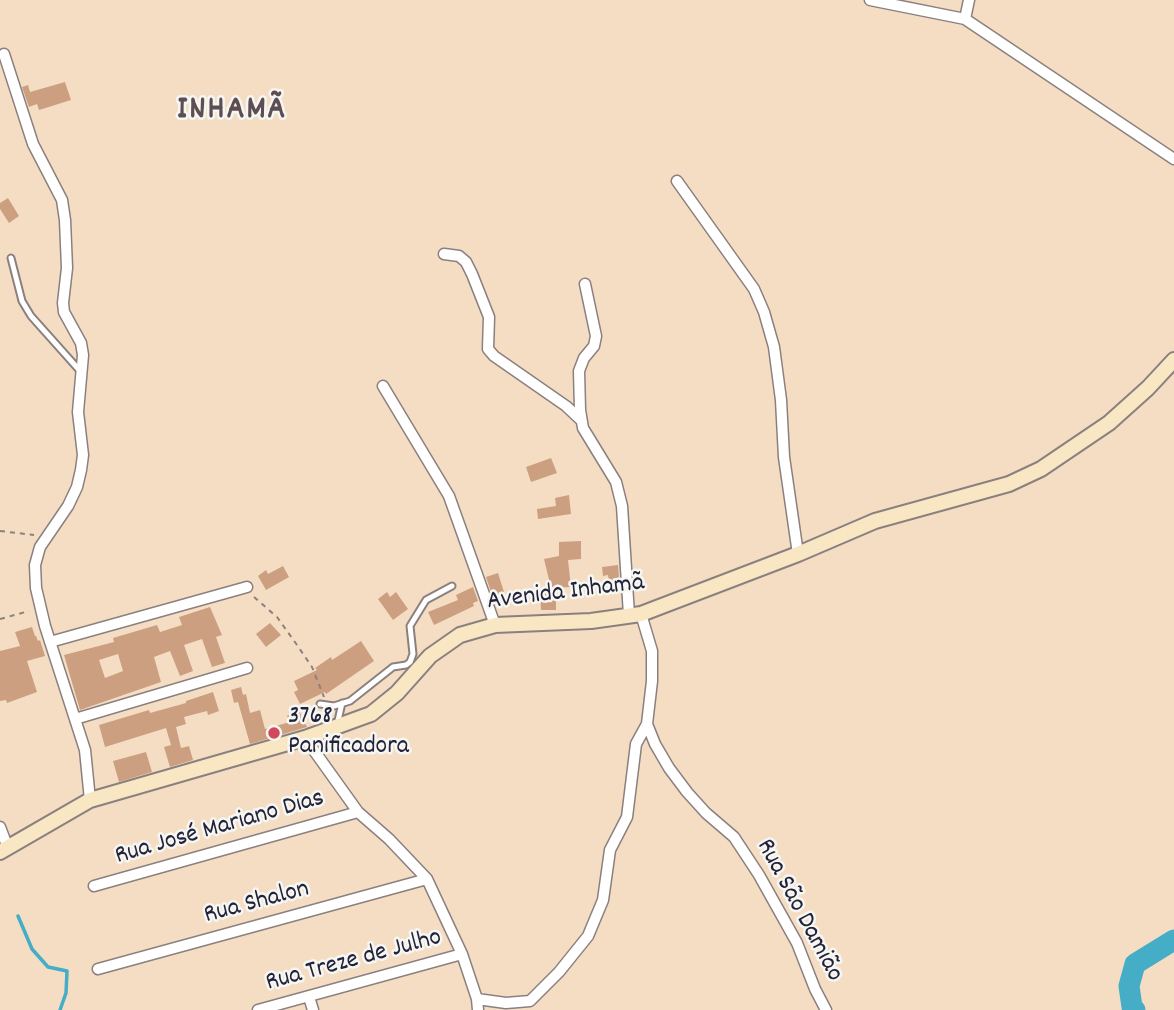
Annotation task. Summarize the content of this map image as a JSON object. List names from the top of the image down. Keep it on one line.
{"streets":{"street":["Avenida Inhamã","Rua José Mariano Dias","Rua Shalon","Rua São Damião","Rua Treze de Julho"]},"districts":["INHAMÃ"],"places":["3768 Panificadora"]}
